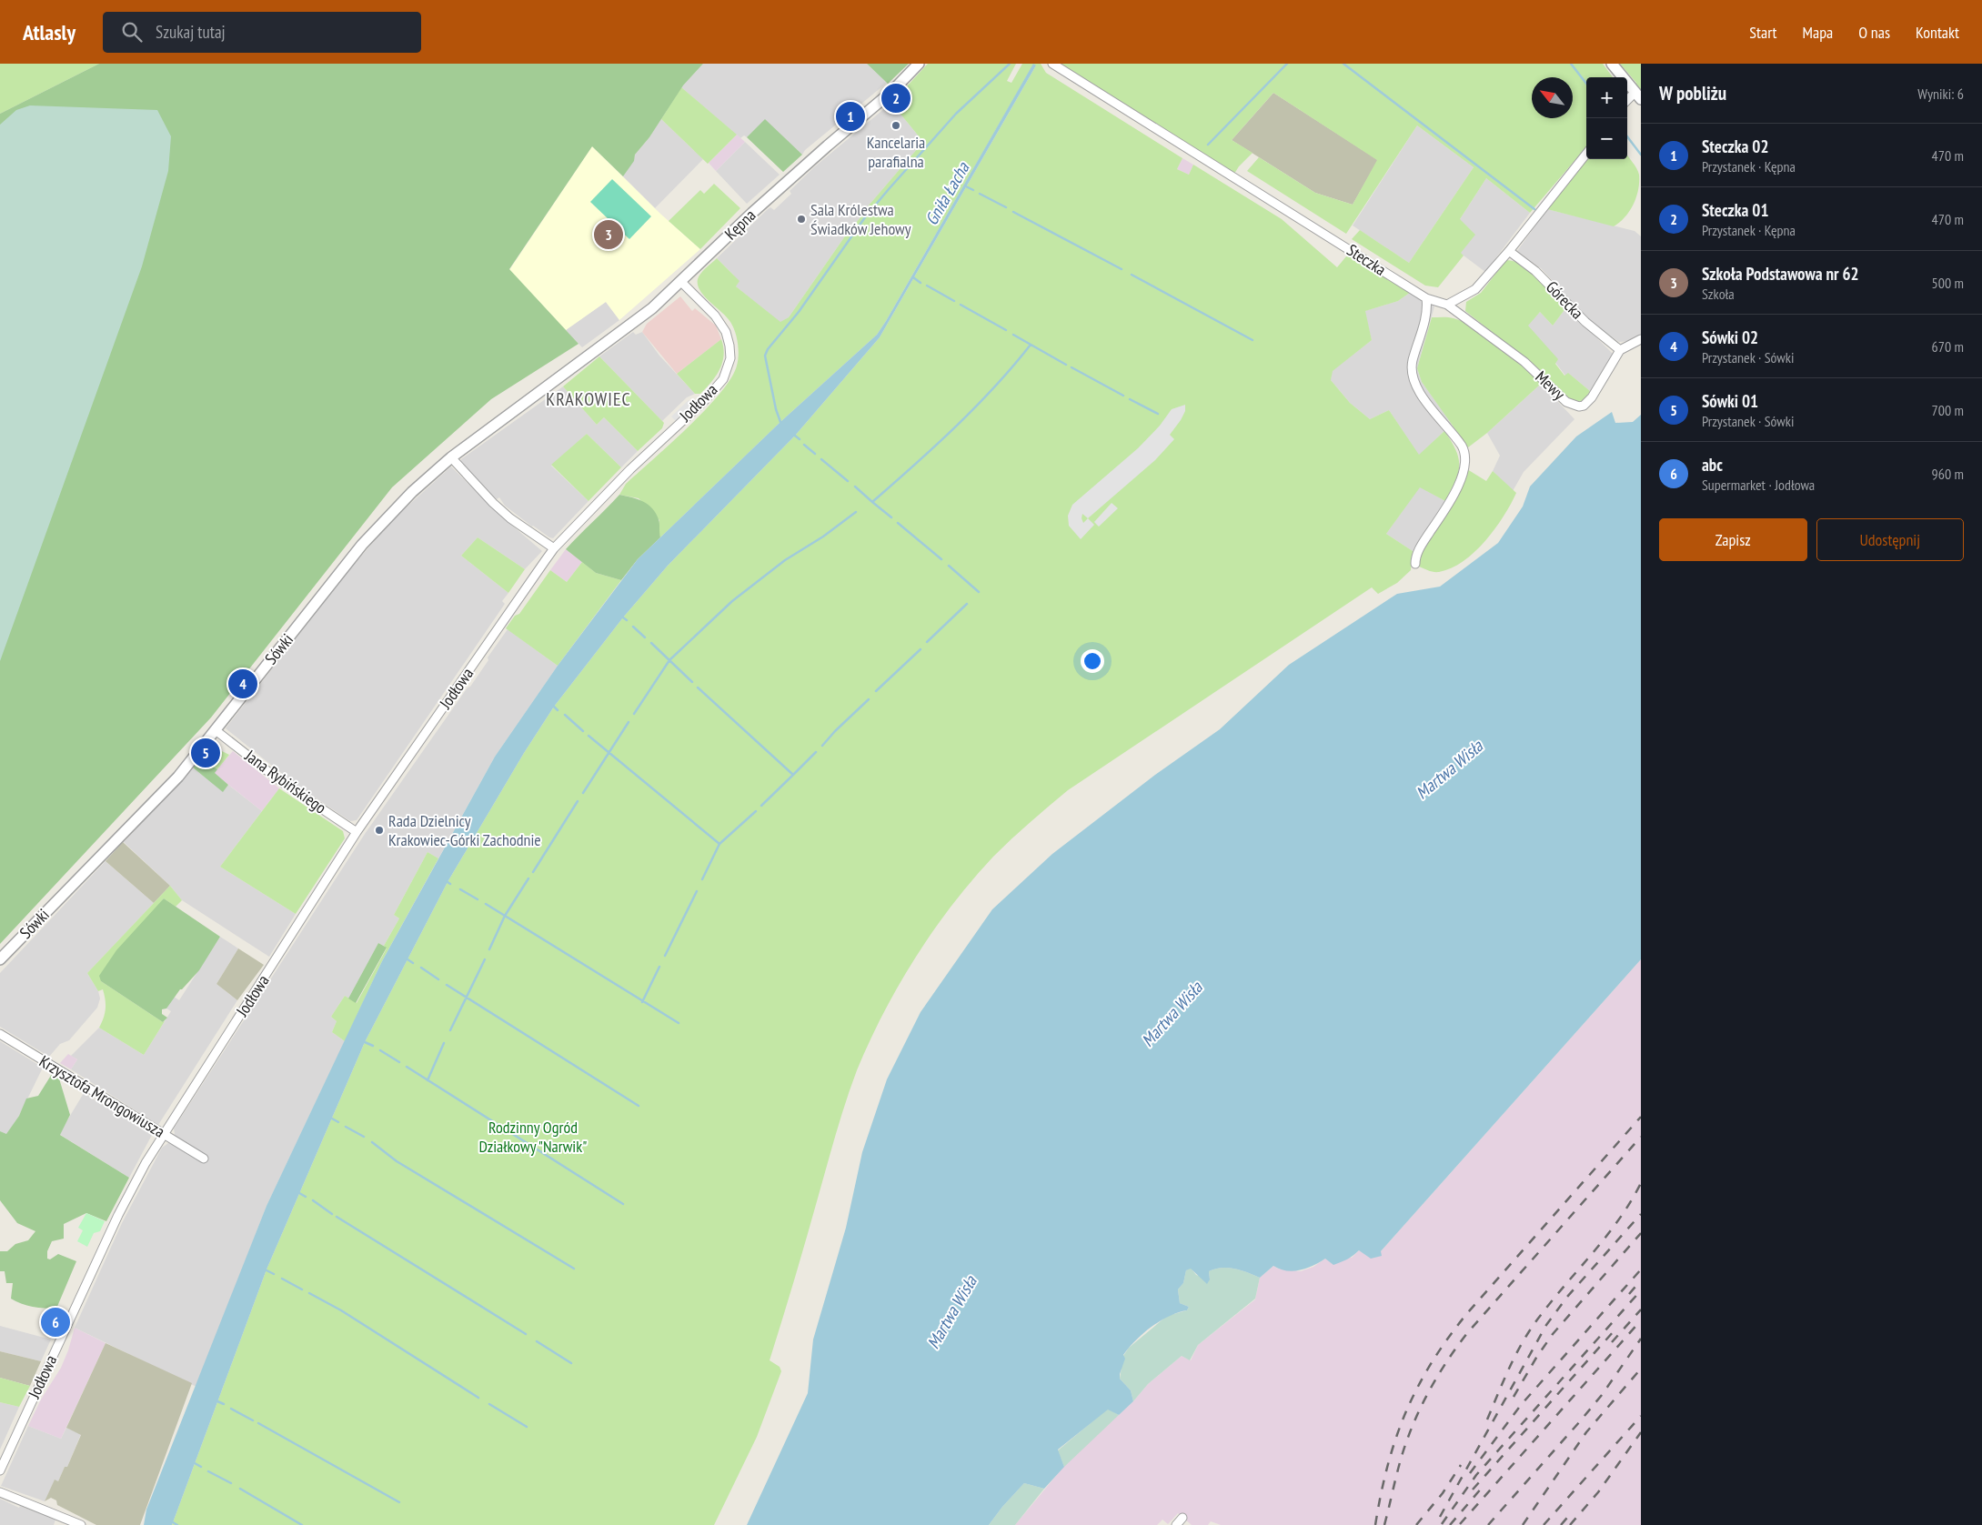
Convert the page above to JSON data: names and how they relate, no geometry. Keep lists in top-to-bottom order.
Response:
{
  "streets": {
    "street": [
      "Kępna",
      "Steczka",
      "Górecka",
      "Mewy",
      "Jodłowa",
      "Sówki",
      "Jana Rybińskiego",
      "Krzysztofa Mrongowiusza"
    ]
  },
  "crossings": [
    ["Kępna", "Jodłowa"],
    ["Kępna", "Sówki"],
    ["Górecka", "Mewy"],
    ["Jodłowa", "Jana Rybińskiego"],
    ["Jodłowa", "Krzysztofa Mrongowiusza"],
    ["Sówki", "Jana Rybińskiego"]
  ],
  "districts": ["KRAKOWIEC"],
  "water": ["Gniła Łacha", "Martwa Wisła"],
  "parks": ["Rodzinny Ogród Działkowy \"Narwik\""],
  "places": ["Kancelaria parafialna", "Sala Królestwa Świadków Jehowy", "Rada Dzielnicy Krakowiec-Górki Zachodnie"],
  "north": "top left",
  "page": {
    "header": "Atlasly",
    "search": "Szukaj tutaj",
    "nav": [
      "Start",
      "Mapa",
      "O nas",
      "Kontakt"
    ],
    "heading": ["W pobliżu", "Wyniki: 6"],
    "map_buttons": ["+", "−"],
    "pins": [
      "2",
      "1",
      "3",
      "4",
      "5",
      "6"
    ],
    "list": [
      {
        "mark": "1",
        "name": "Steczka 02",
        "note": "Przystanek · Kępna",
        "value": "470 m"
      },
      {
        "mark": "2",
        "name": "Steczka 01",
        "note": "Przystanek · Kępna",
        "value": "470 m"
      },
      {
        "mark": "3",
        "name": "Szkoła Podstawowa nr 62",
        "note": "Szkoła",
        "value": "500 m"
      },
      {
        "mark": "4",
        "name": "Sówki 02",
        "note": "Przystanek · Sówki",
        "value": "670 m"
      },
      {
        "mark": "5",
        "name": "Sówki 01",
        "note": "Przystanek · Sówki",
        "value": "700 m"
      },
      {
        "mark": "6",
        "name": "abc",
        "note": "Supermarket · Jodłowa",
        "value": "960 m"
      }
    ],
    "buttons": ["Zapisz", "Udostępnij"]
  }
}
